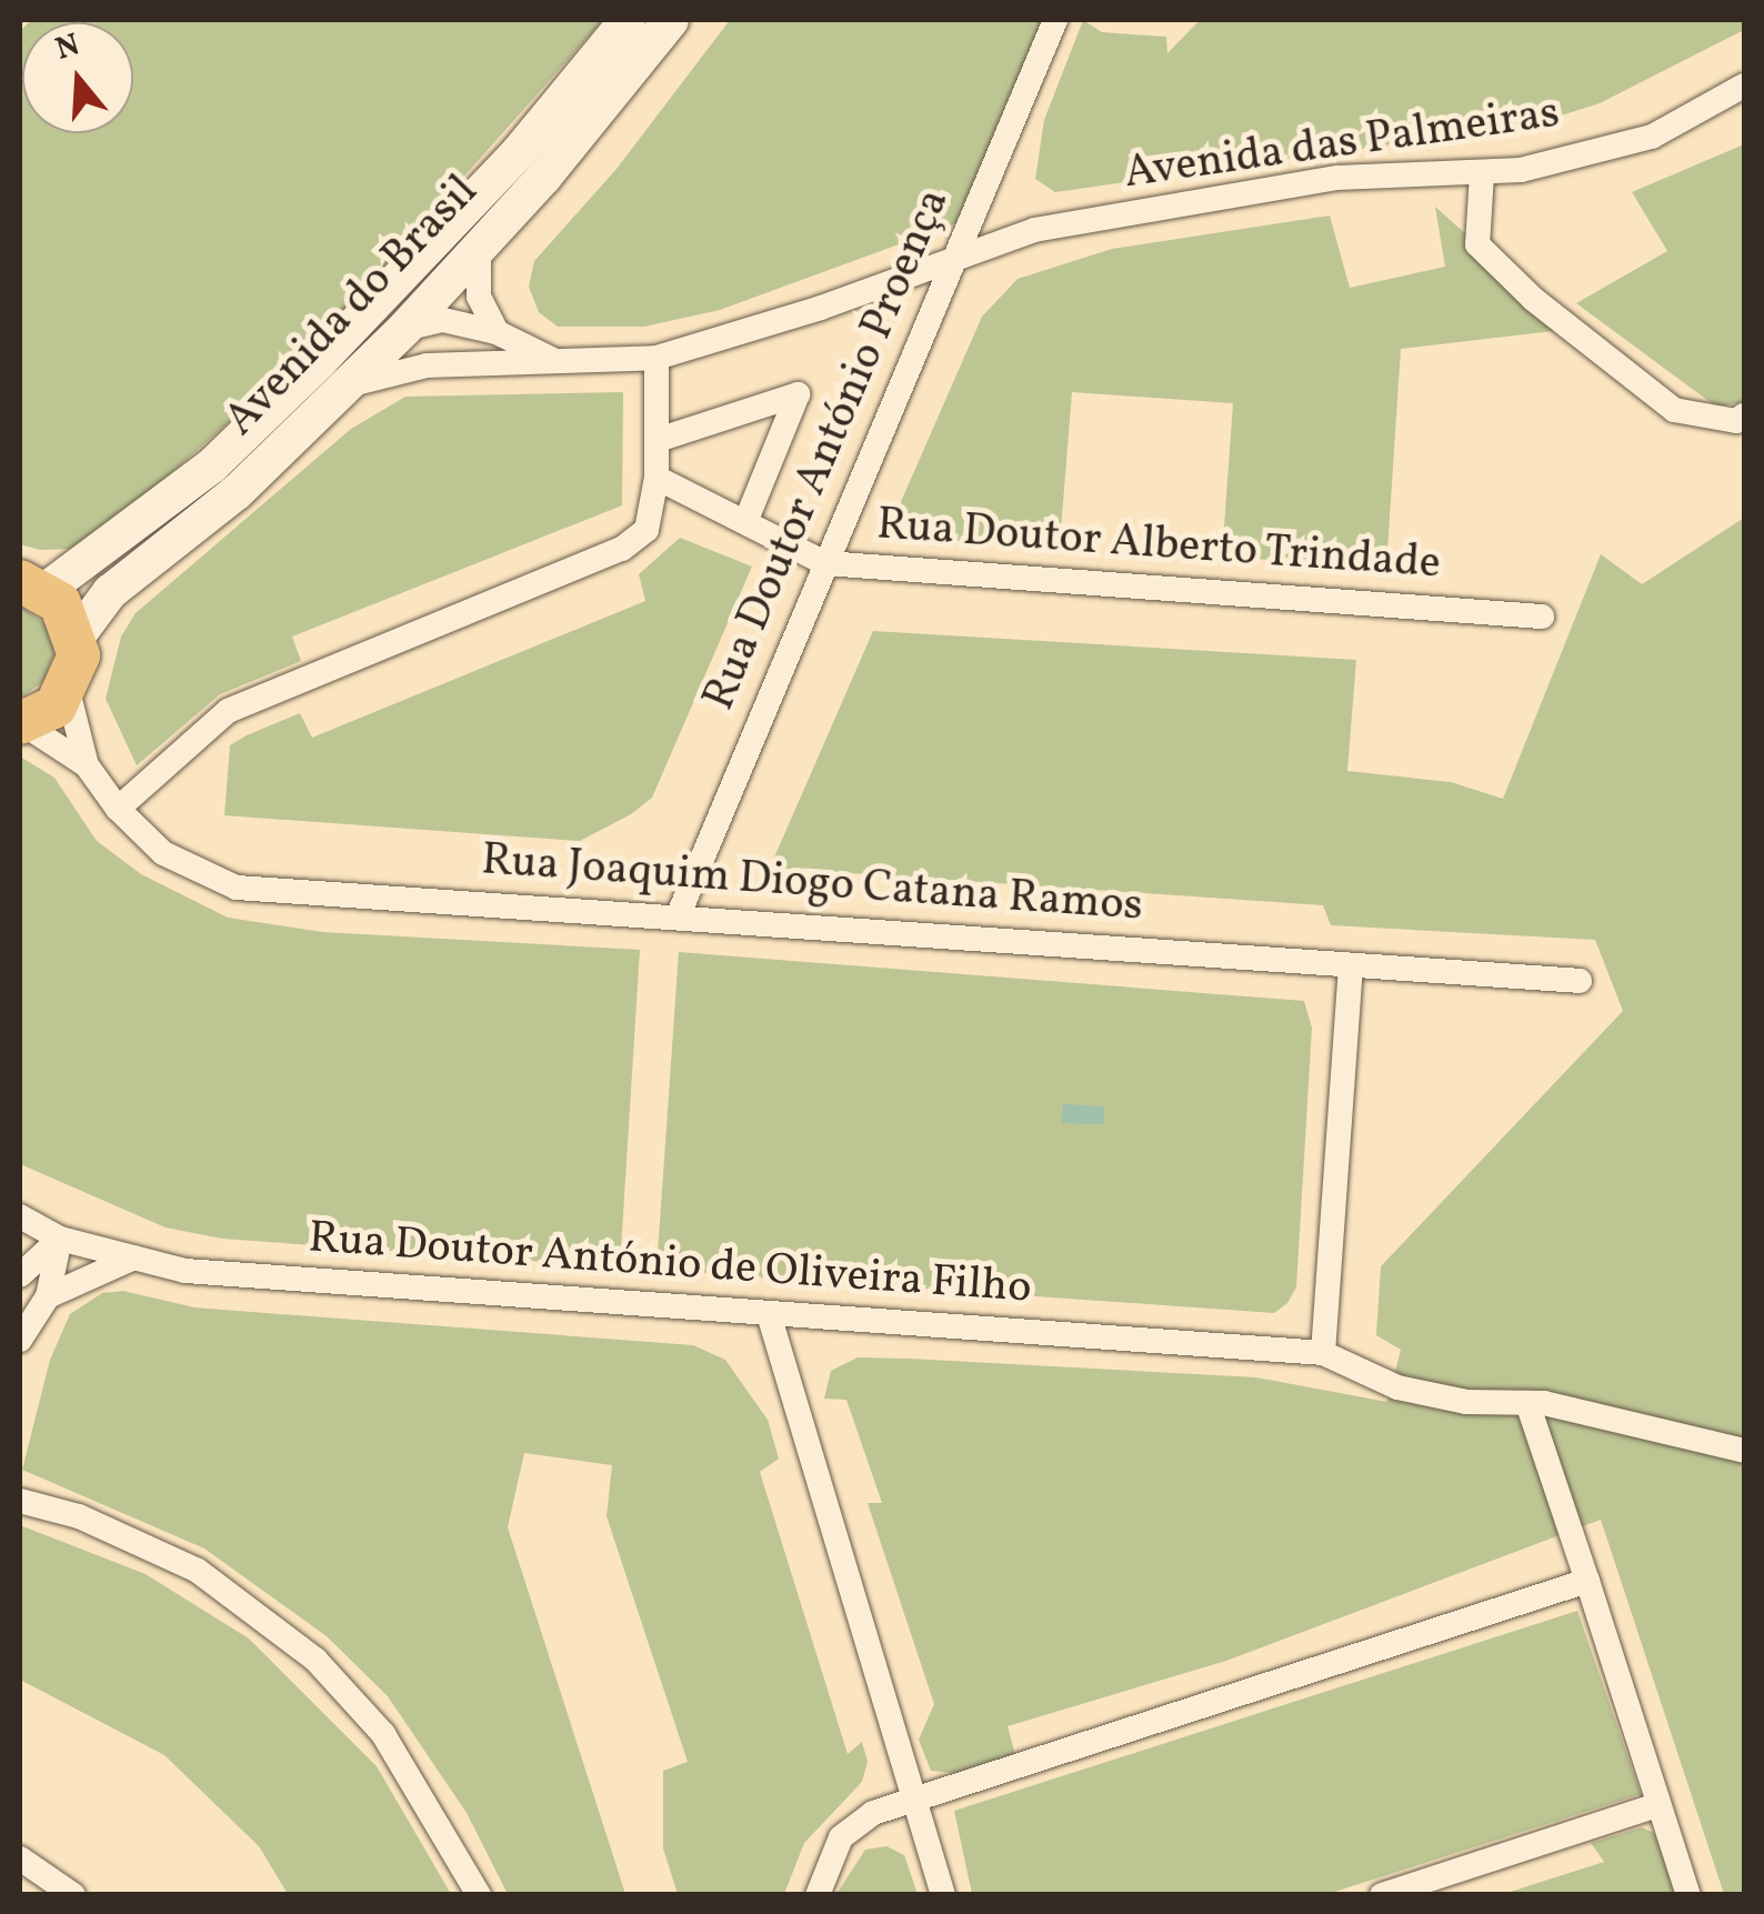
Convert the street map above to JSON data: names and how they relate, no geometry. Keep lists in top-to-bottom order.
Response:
{
  "streets": {
    "main road": ["Avenida do Brasil"],
    "street": [
      "Avenida das Palmeiras",
      "Rua Doutor António Proença",
      "Rua Doutor Alberto Trindade",
      "Rua Joaquim Diogo Catana Ramos",
      "Rua Doutor António de Oliveira Filho"
    ]
  },
  "crossings": [
    ["Avenida das Palmeiras", "Avenida do Brasil"],
    ["Avenida das Palmeiras", "Rua Doutor António Proença"],
    ["Rua Doutor António Proença", "Rua Doutor Alberto Trindade"],
    ["Rua Doutor António Proença", "Rua Joaquim Diogo Catana Ramos"]
  ],
  "north": "top"
}
